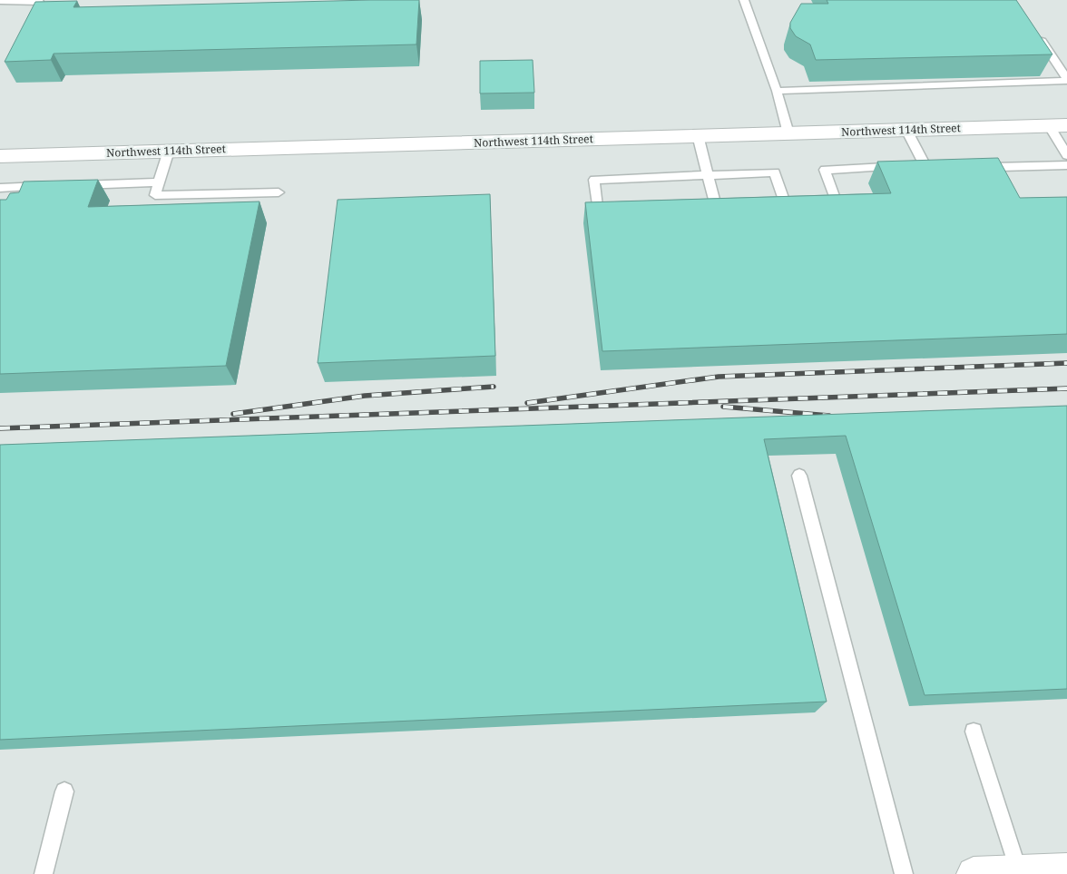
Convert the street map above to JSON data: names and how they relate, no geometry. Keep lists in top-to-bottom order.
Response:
{
  "streets": {
    "street": ["Northwest 114th Street"]
  }
}
